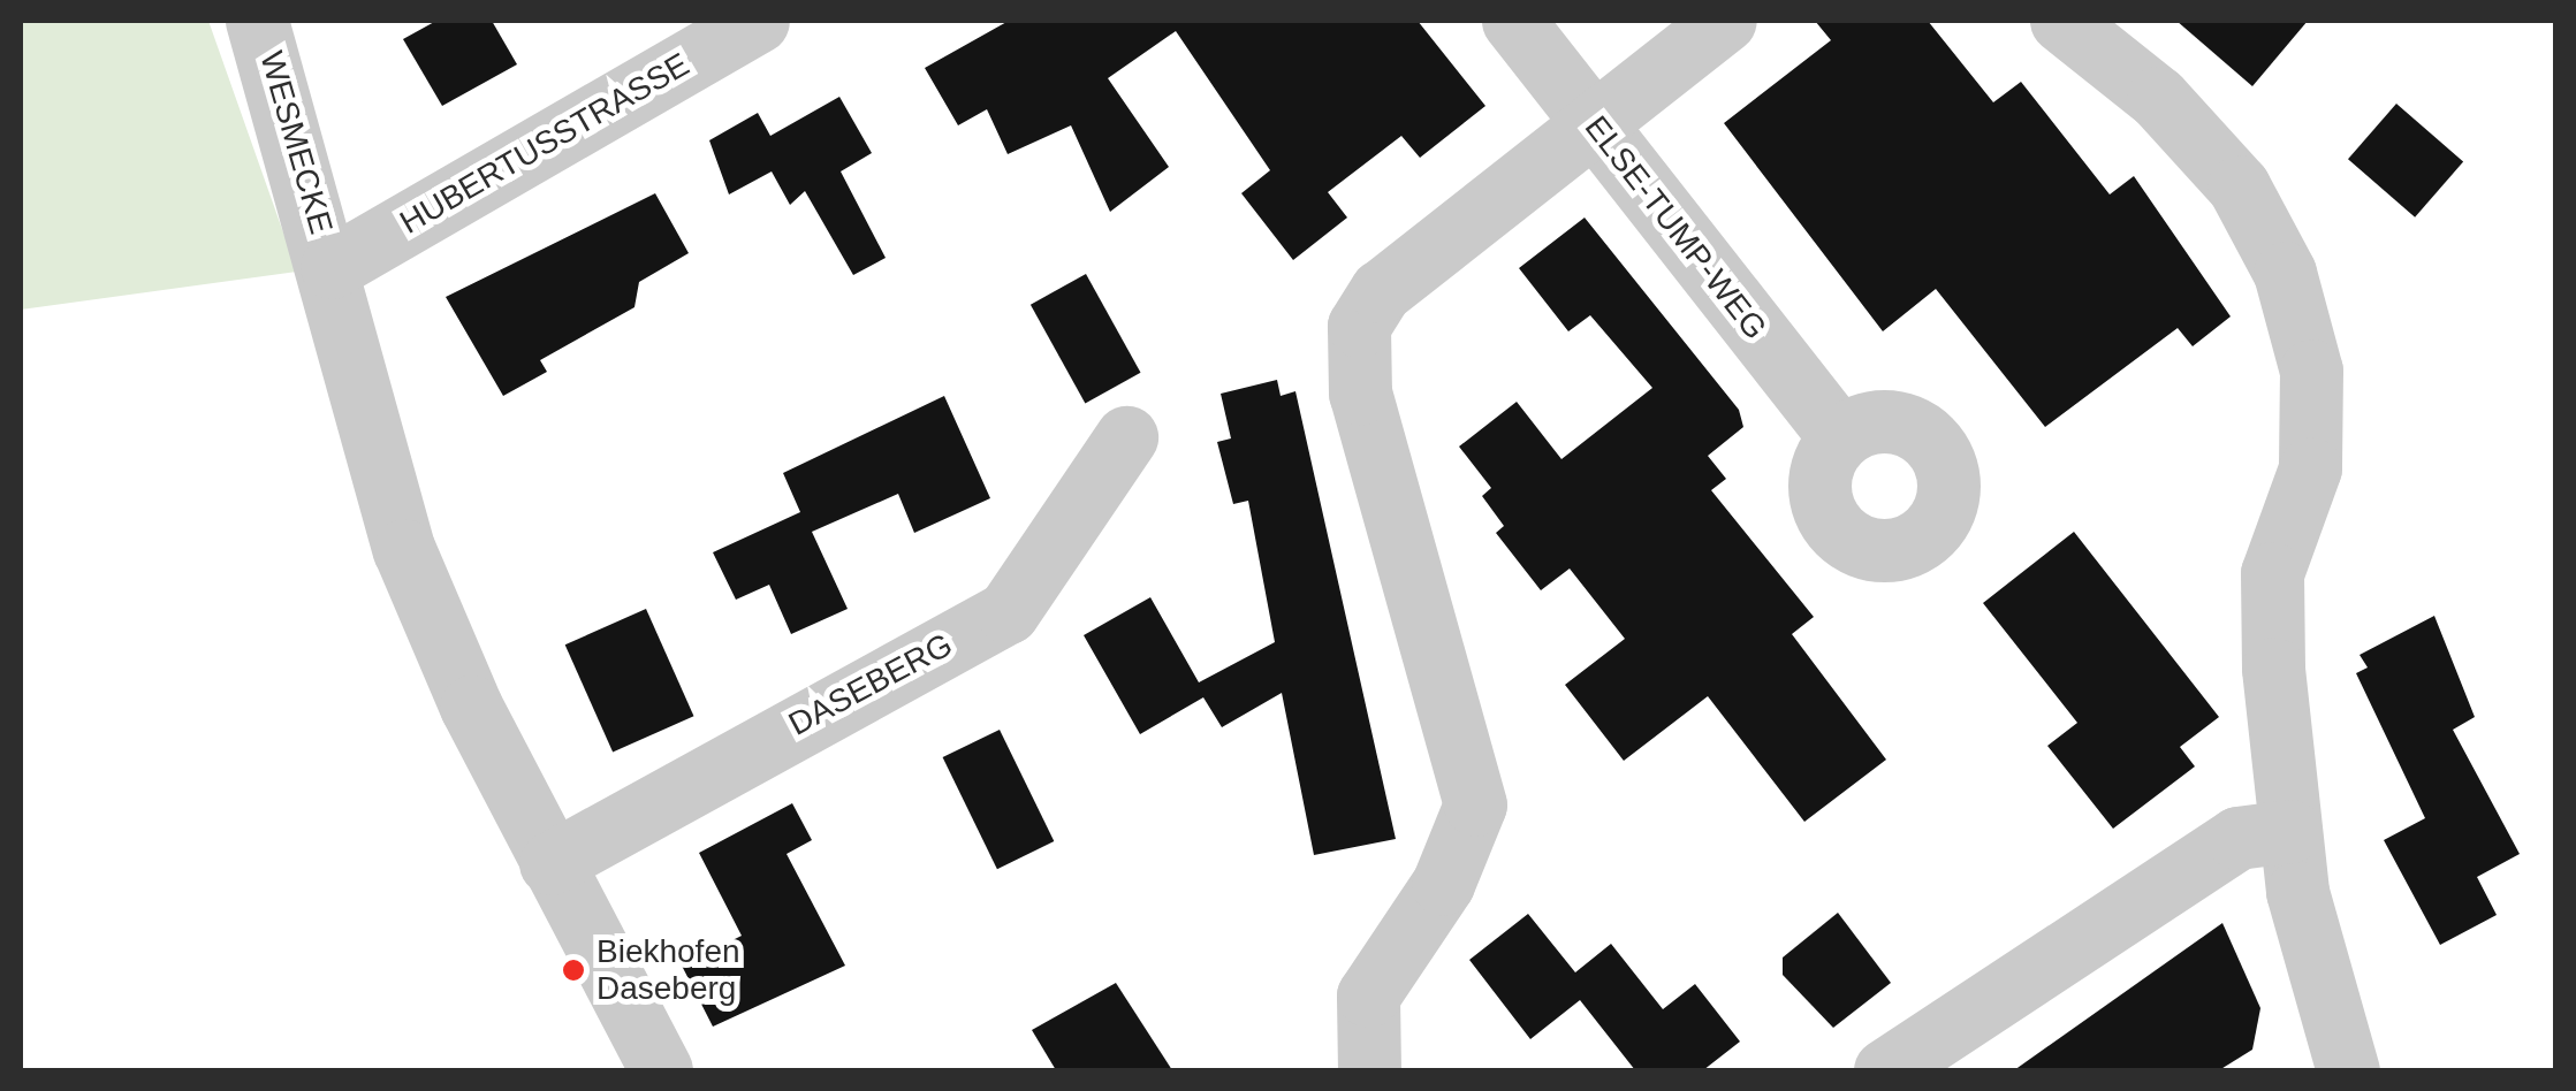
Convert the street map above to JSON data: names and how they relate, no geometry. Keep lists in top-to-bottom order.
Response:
{
  "streets": {
    "street": [
      "WESMECKE",
      "HUBERTUSSTRASSE",
      "ELSE-TUMP-WEG",
      "DASEBERG"
    ]
  },
  "crossings": [
    ["WESMECKE", "HUBERTUSSTRASSE"]
  ],
  "places": ["Biekhofen Daseberg"]
}
